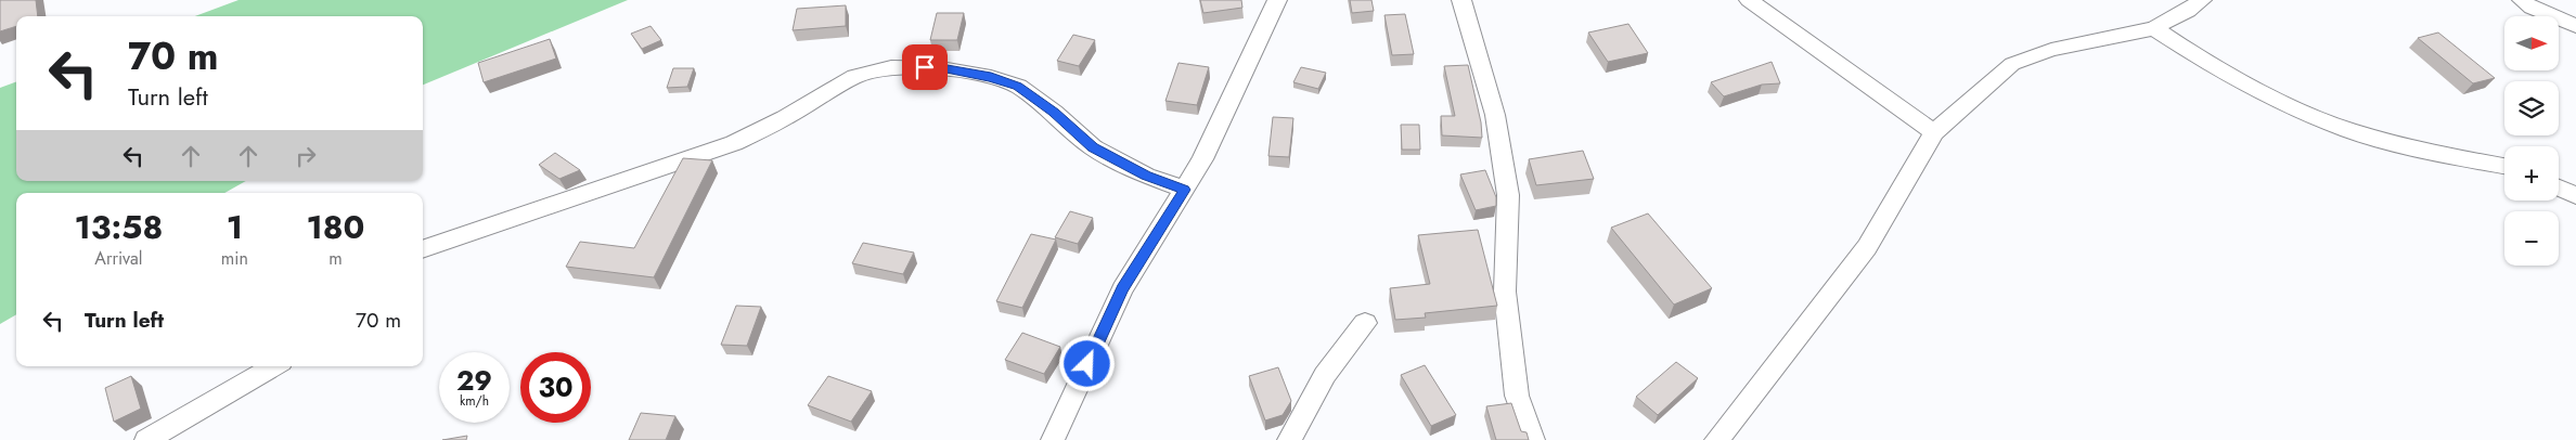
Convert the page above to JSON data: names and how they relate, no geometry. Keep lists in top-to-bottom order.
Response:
{
  "north": "right",
  "page": {
    "map_buttons": ["+", "−"],
    "turn": ["70 m", "Turn left"],
    "eta": [
      "13:58",
      "Arrival",
      "1",
      "min",
      "180",
      "m"
    ],
    "list": [
      {
        "name": "Turn left",
        "value": "70 m"
      }
    ],
    "speed": "29 km/h",
    "limit": "30"
  }
}
